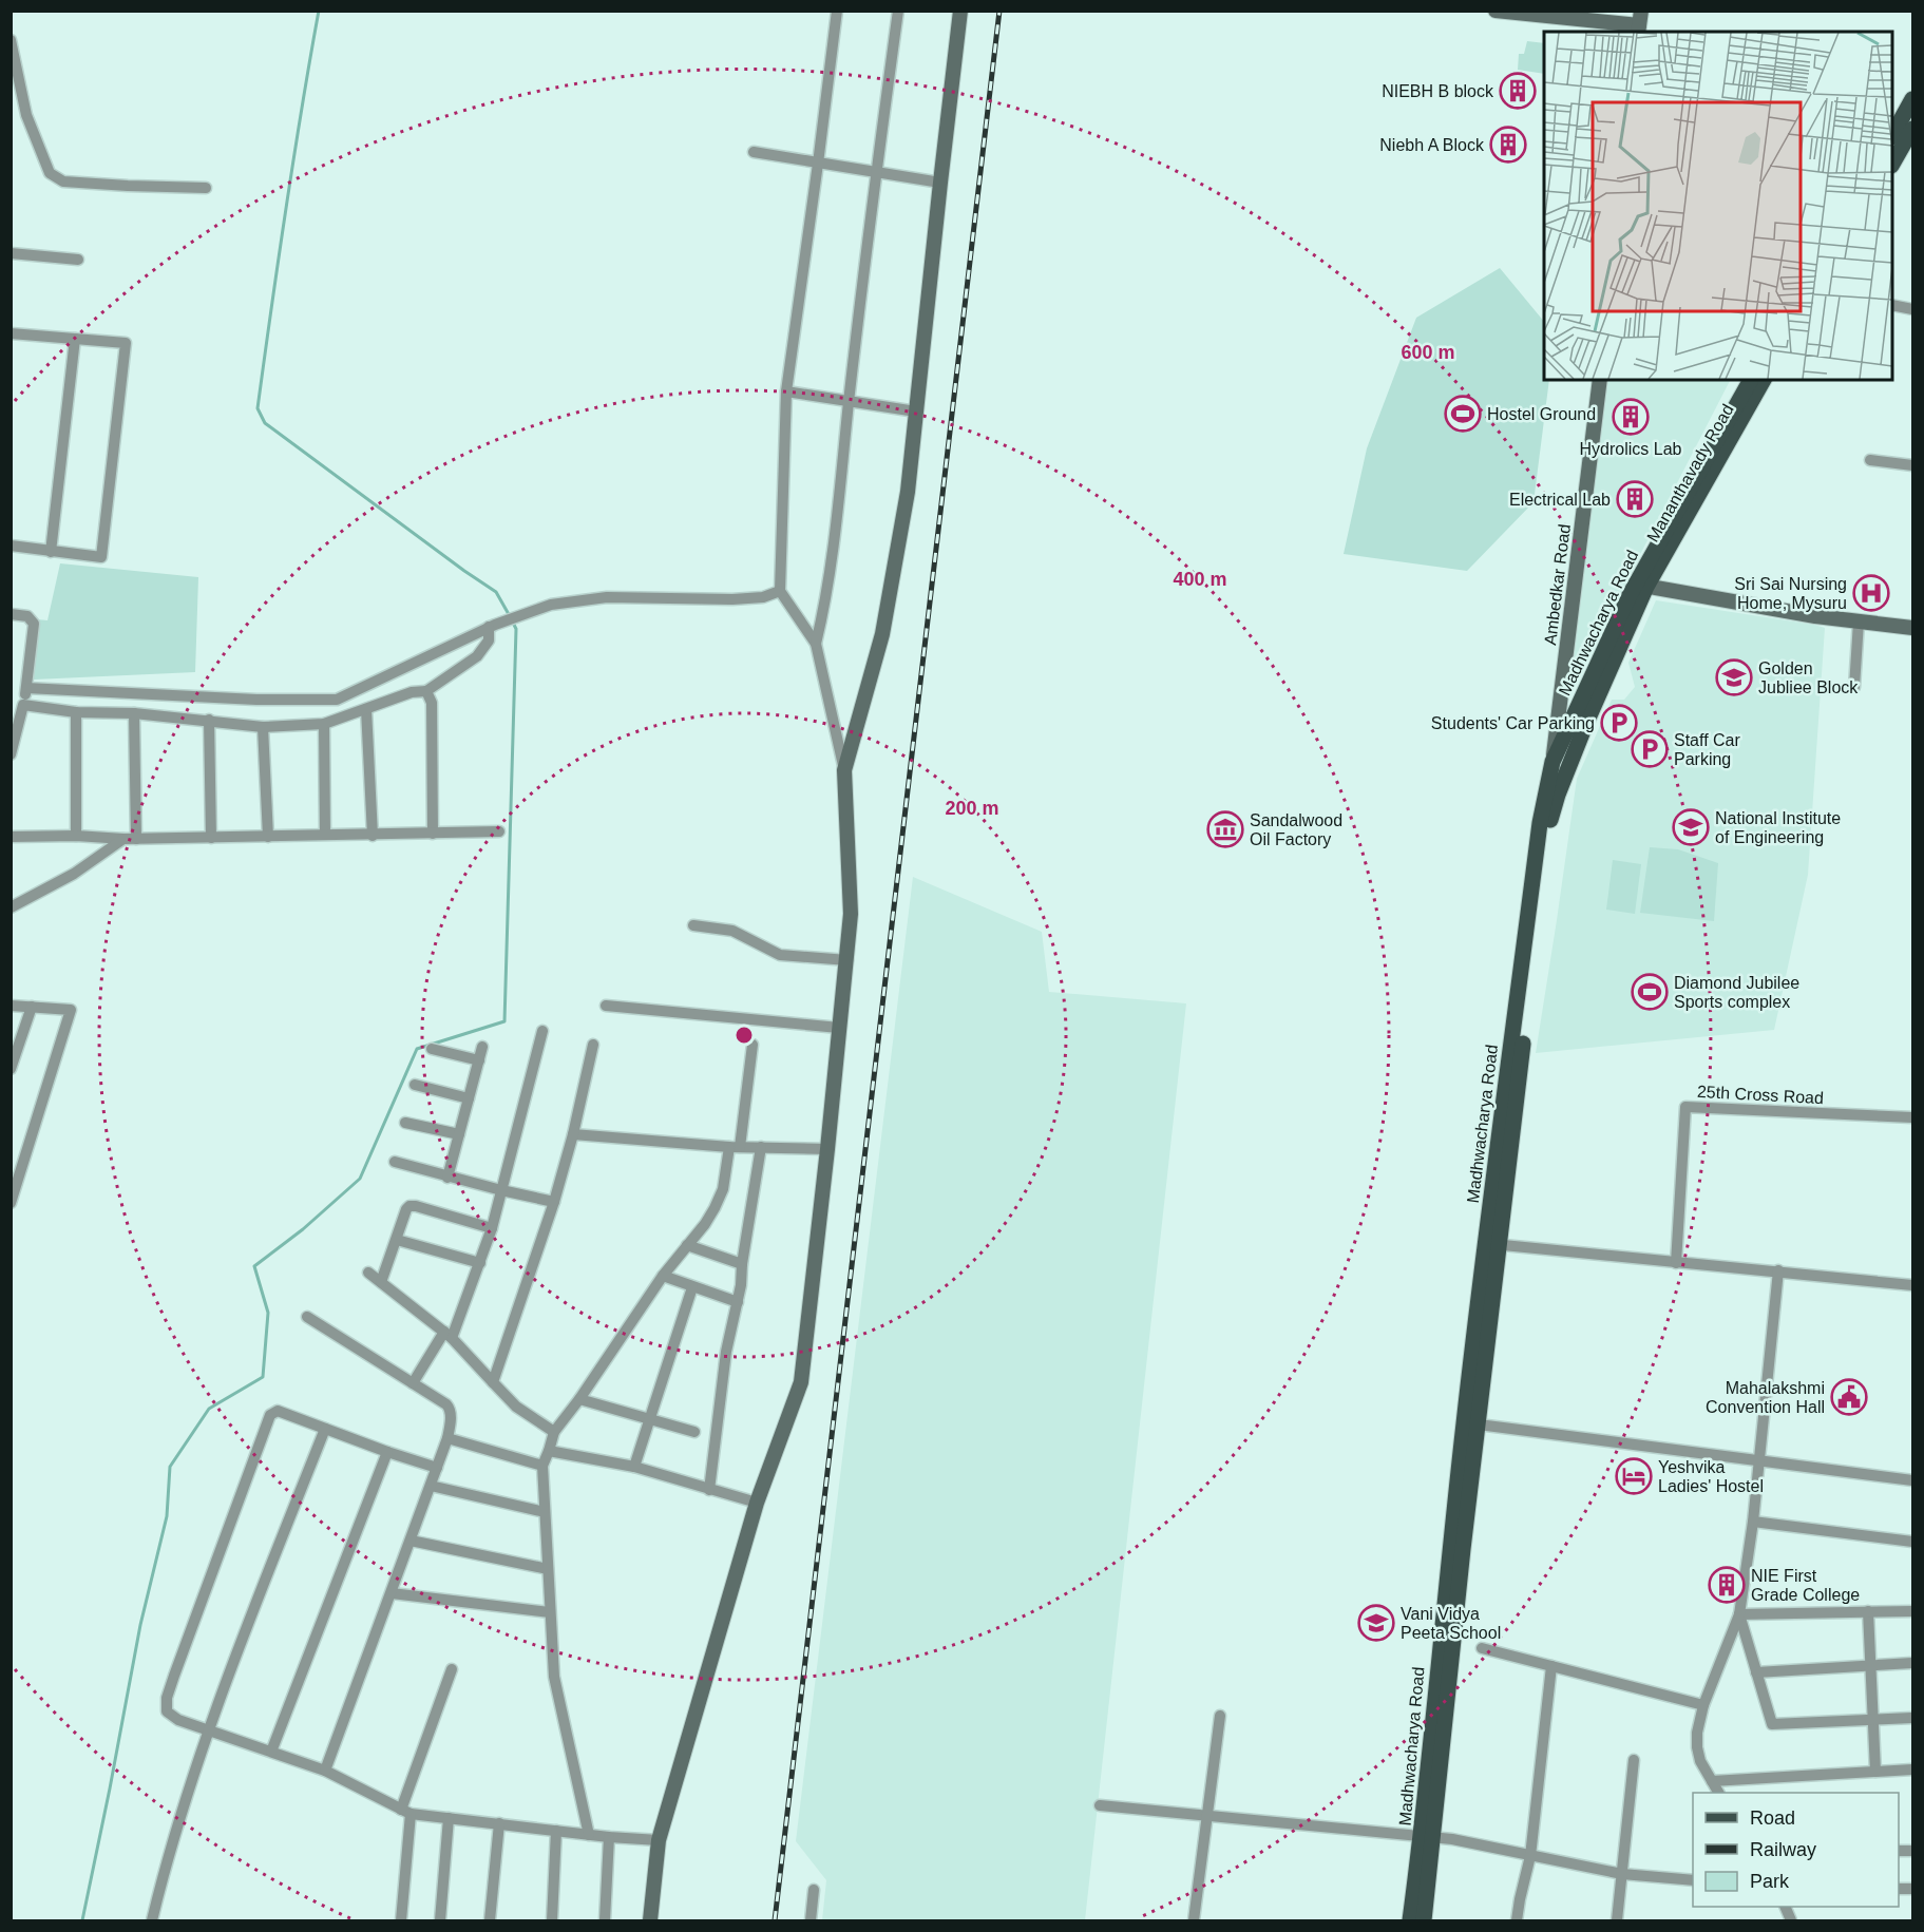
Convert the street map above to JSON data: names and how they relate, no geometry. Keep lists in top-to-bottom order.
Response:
{
  "streets": {
    "main road": ["Mananthavady Road", "Madhwacharya Road"],
    "street": ["Ambedkar Road", "25th Cross Road"]
  },
  "crossings": [
    ["Mananthavady Road", "Ambedkar Road"],
    ["Mananthavady Road", "Madhwacharya Road"],
    ["Ambedkar Road", "Madhwacharya Road"]
  ],
  "places": {
    "building": [
      "NIEBH B block",
      "Niebh A Block",
      "Hydrolics Lab",
      "Electrical Lab",
      "NIE First Grade College"
    ],
    "sports": ["Hostel Ground", "Diamond Jubilee Sports complex"],
    "hospital": ["Sri Sai Nursing Home, Mysuru"],
    "school or university": ["Golden Jubliee Block", "National Institute of Engineering", "Vani Vidya Peeta School"],
    "parking": ["Students' Car Parking", "Staff Car Parking"],
    "museum": ["Sandalwood Oil Factory"],
    "public building": ["Mahalakshmi Convention Hall"],
    "hotel": ["Yeshvika Ladies' Hostel"]
  },
  "legend": ["Road", "Railway", "Park"],
  "rings": ["600 m", "400 m", "200 m"]
}
